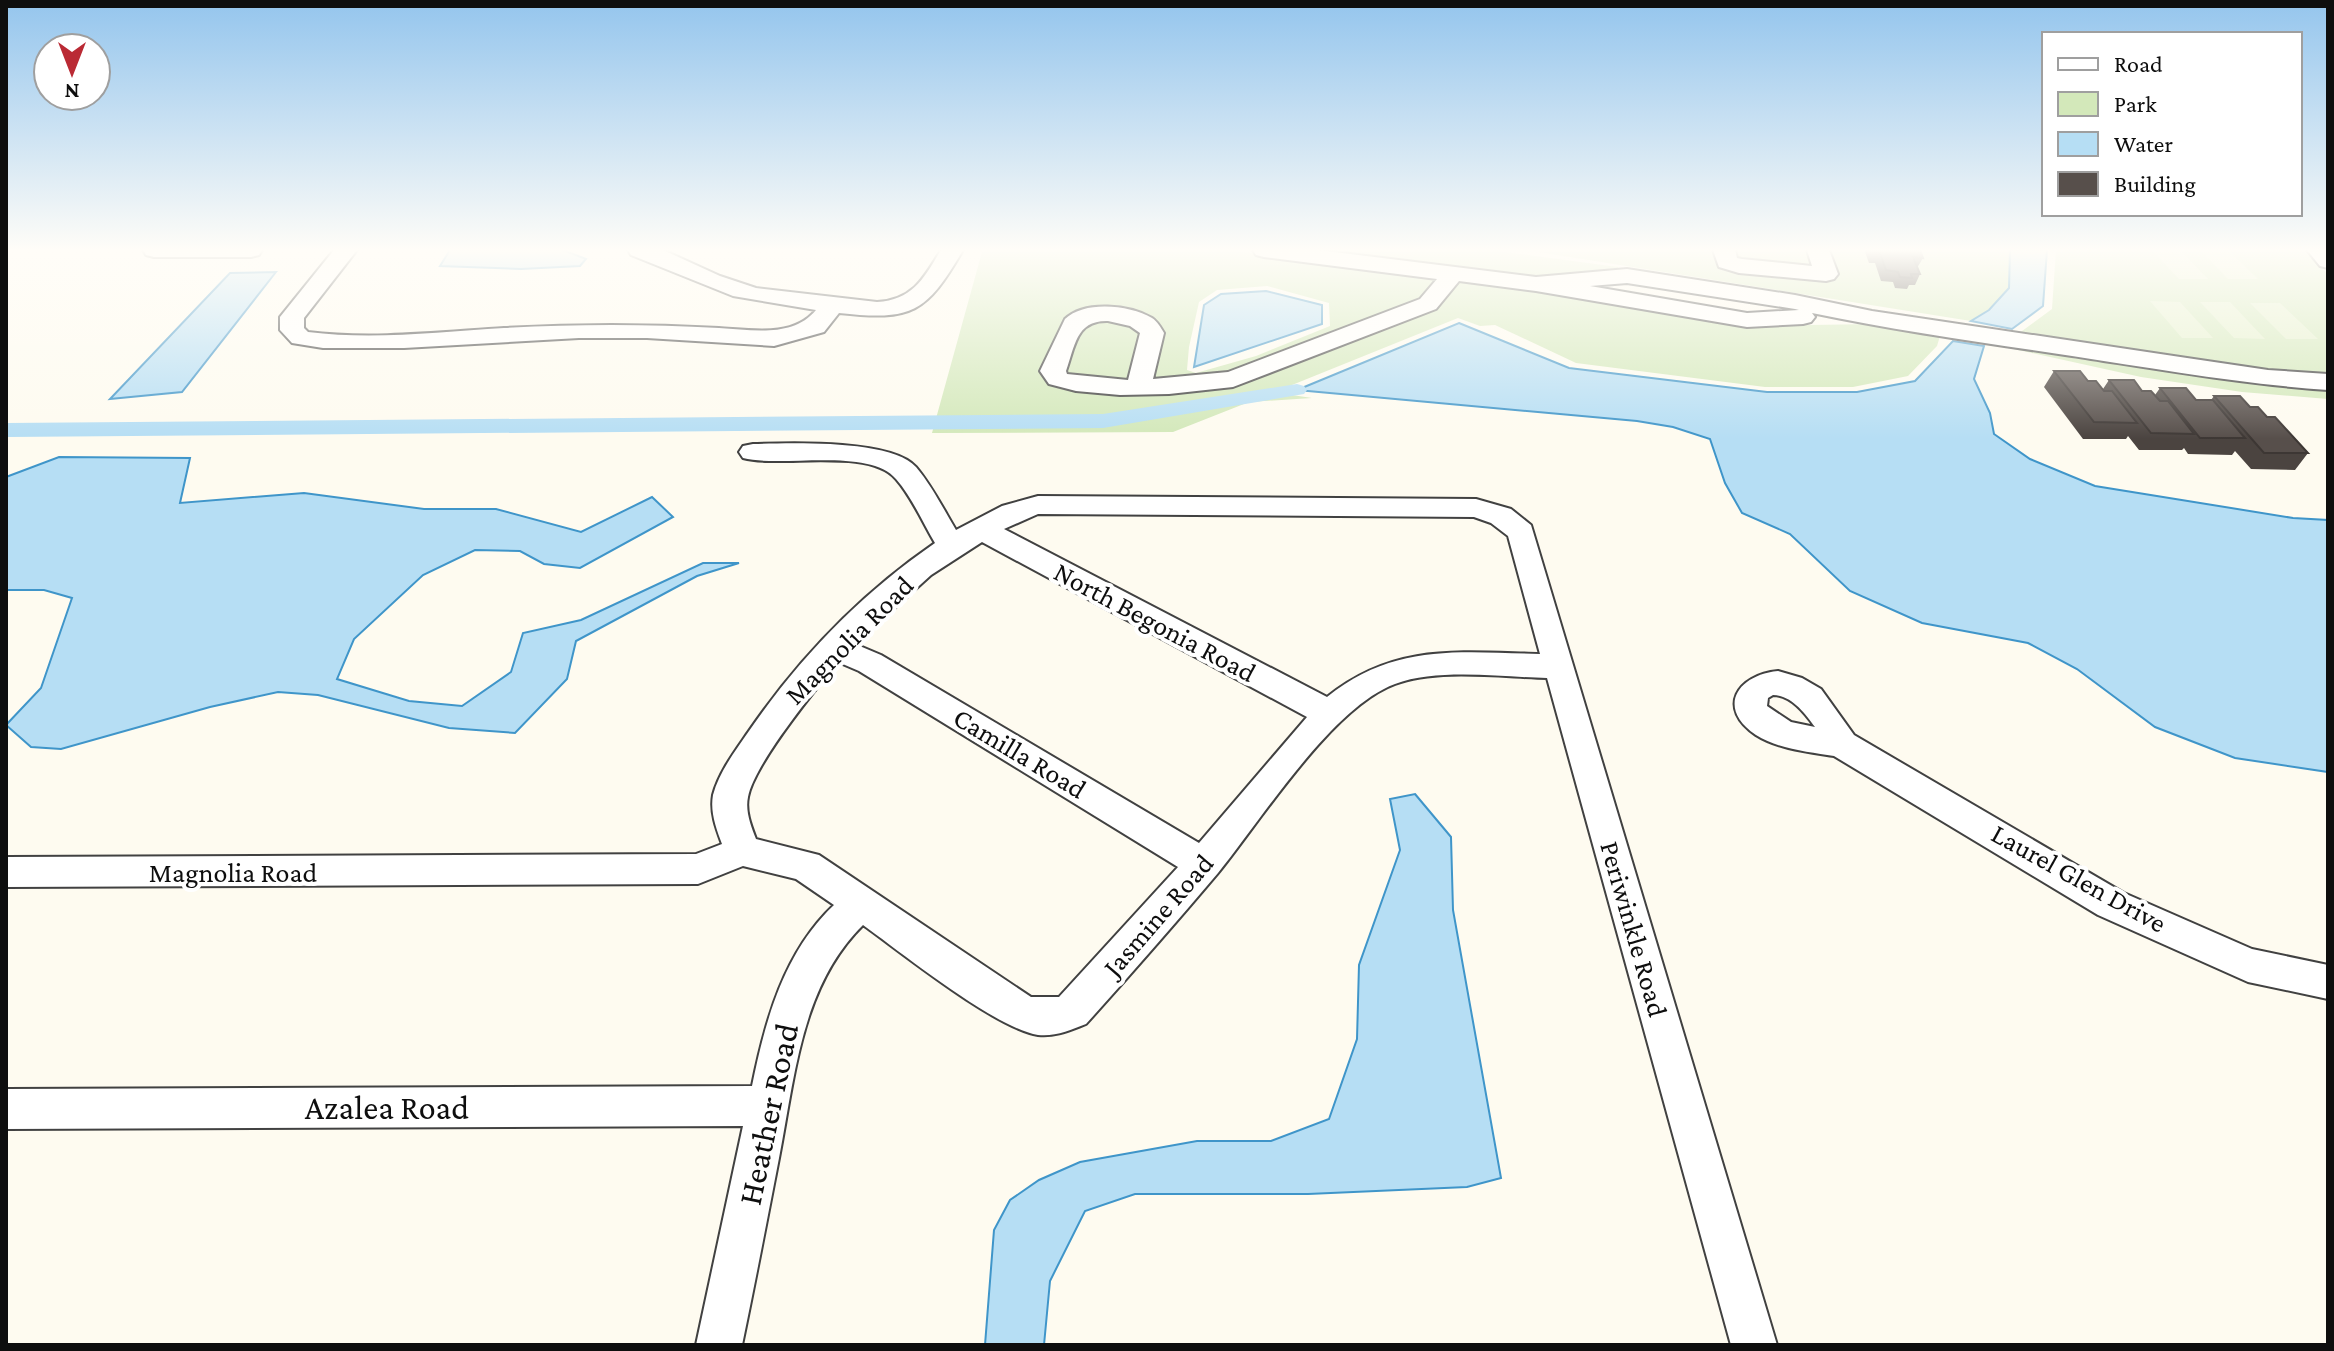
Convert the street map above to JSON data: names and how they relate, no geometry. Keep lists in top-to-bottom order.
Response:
{
  "streets": {
    "street": [
      "North Begonia Road",
      "Magnolia Road",
      "Camilla Road",
      "Laurel Glen Drive",
      "Jasmine Road",
      "Periwinkle Road",
      "Azalea Road",
      "Heather Road"
    ]
  },
  "crossings": [
    ["North Begonia Road", "Magnolia Road"],
    ["North Begonia Road", "Jasmine Road"],
    ["Magnolia Road", "Camilla Road"],
    ["Magnolia Road", "Jasmine Road"],
    ["Magnolia Road", "Periwinkle Road"],
    ["Camilla Road", "Jasmine Road"],
    ["Jasmine Road", "Periwinkle Road"],
    ["Jasmine Road", "Heather Road"],
    ["Azalea Road", "Heather Road"]
  ],
  "legend": [
    "Road",
    "Park",
    "Water",
    "Building"
  ],
  "north": "bottom"
}
